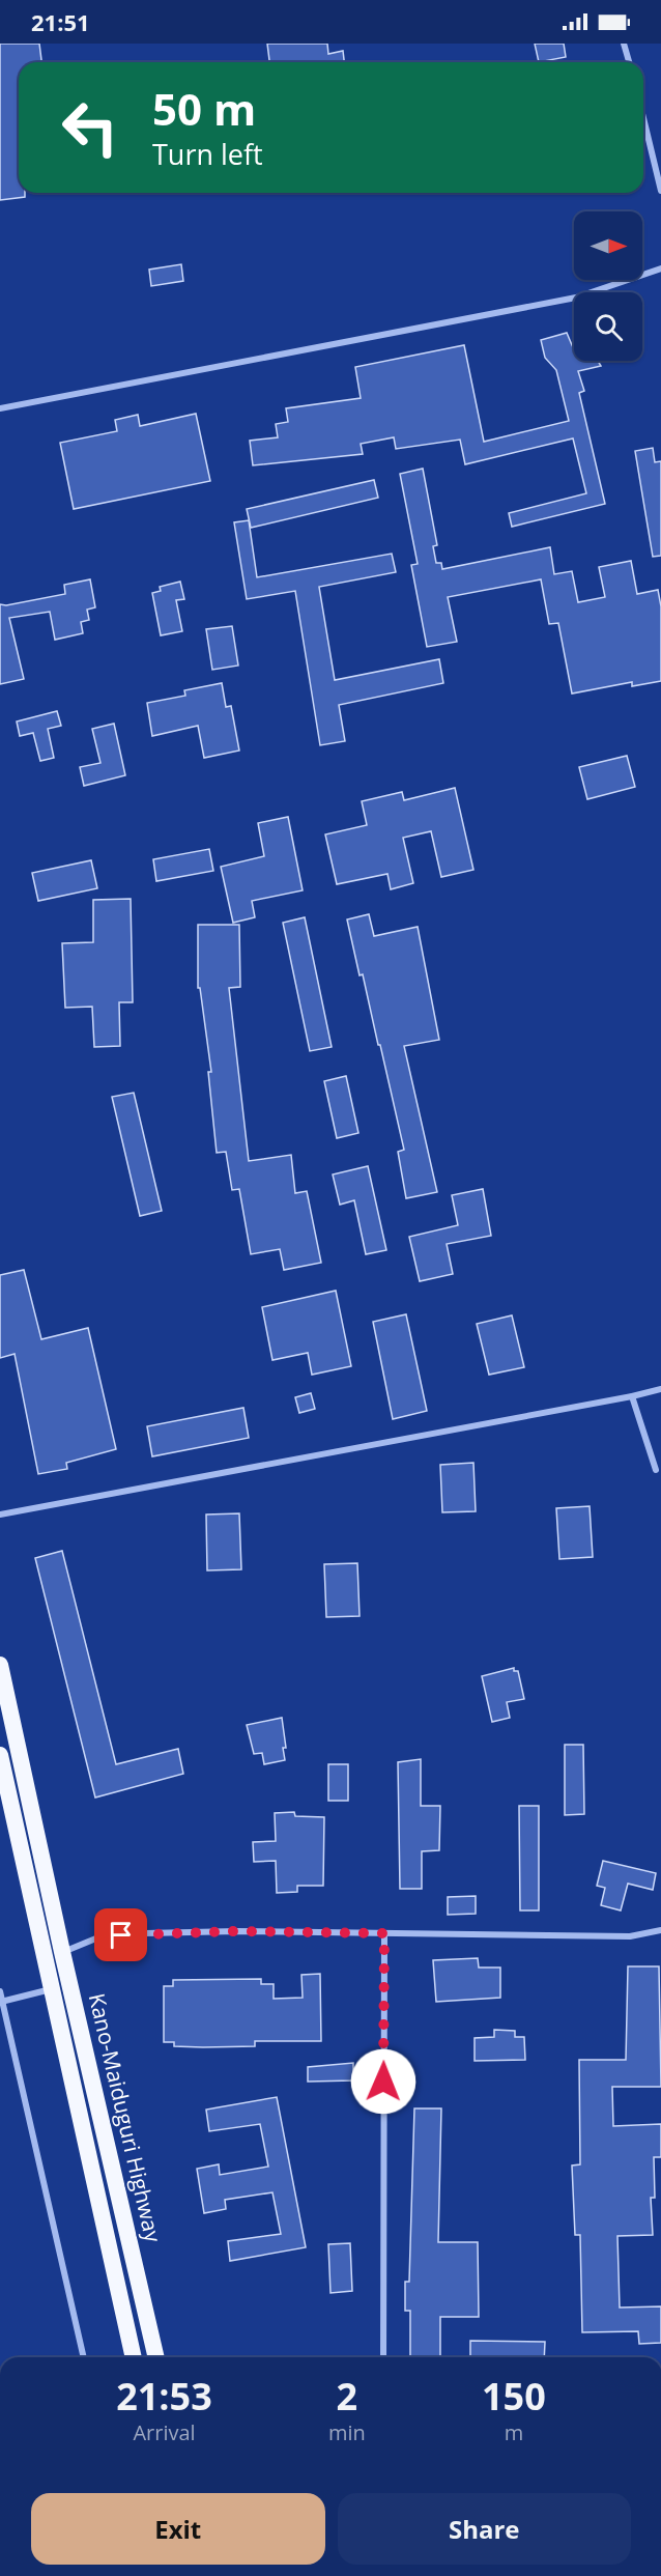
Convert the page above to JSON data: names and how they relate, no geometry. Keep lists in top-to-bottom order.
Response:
{
  "streets": {
    "highway": ["Kano-Maiduguri Highway"]
  },
  "north": "right",
  "page": {
    "status": "21:51",
    "turn": ["50 m", "Turn left"],
    "eta": [
      "21:53",
      "Arrival",
      "2",
      "min",
      "150",
      "m"
    ],
    "buttons": ["Exit", "Share"]
  }
}
